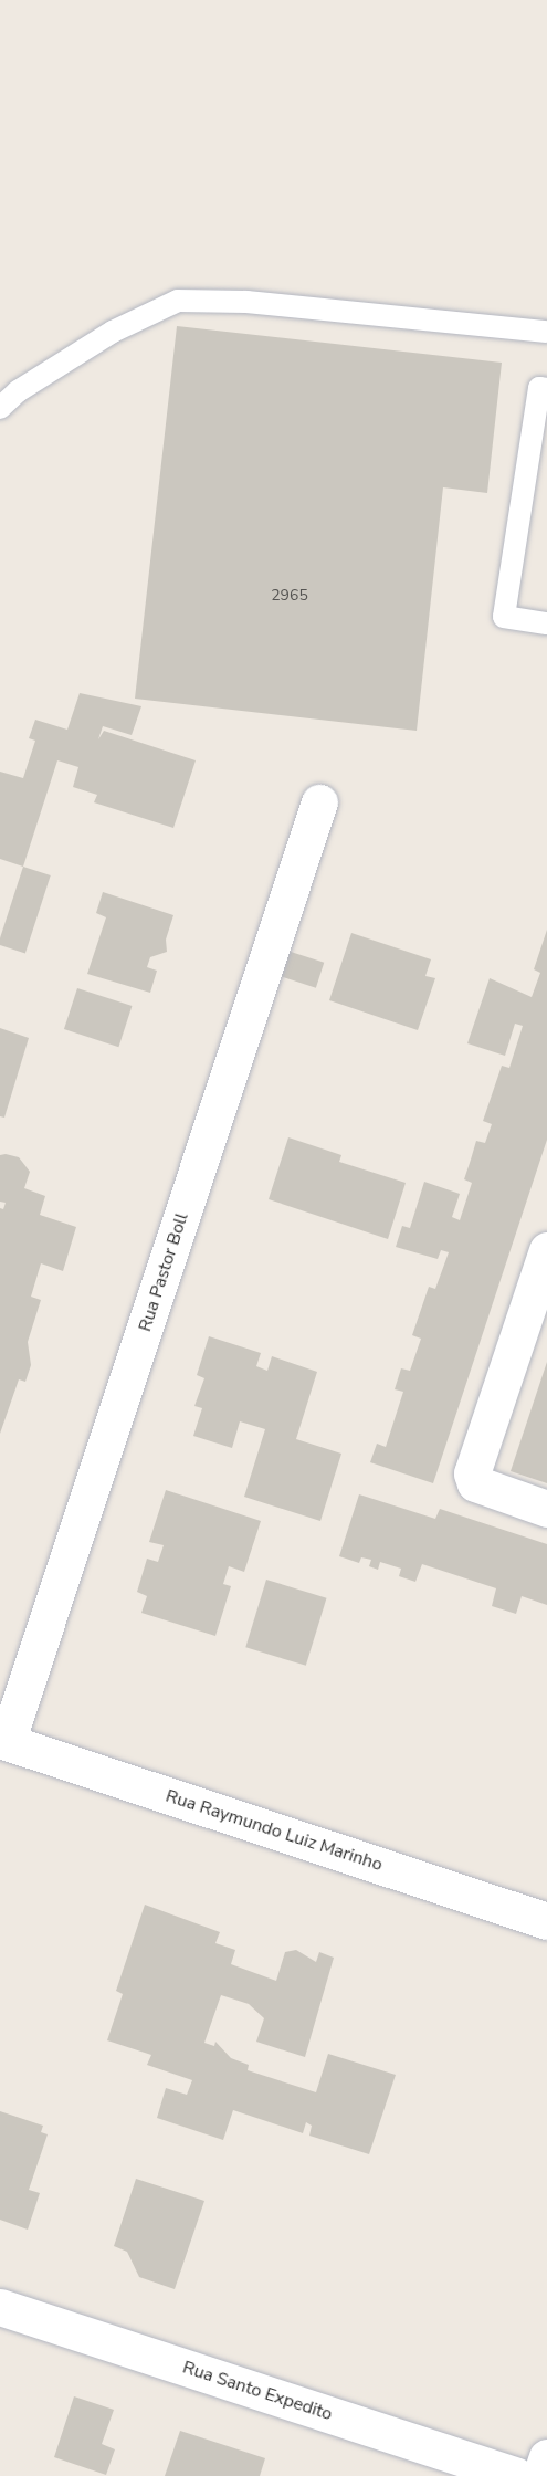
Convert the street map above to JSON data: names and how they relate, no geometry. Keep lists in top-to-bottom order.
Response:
{
  "streets": {
    "street": ["Rua Pastor Boll", "Rua Raymundo Luiz Marinho", "Rua Santo Expedito"]
  },
  "crossings": [
    ["Rua Pastor Boll", "Rua Raymundo Luiz Marinho"]
  ],
  "house_numbers": ["2965"]
}
